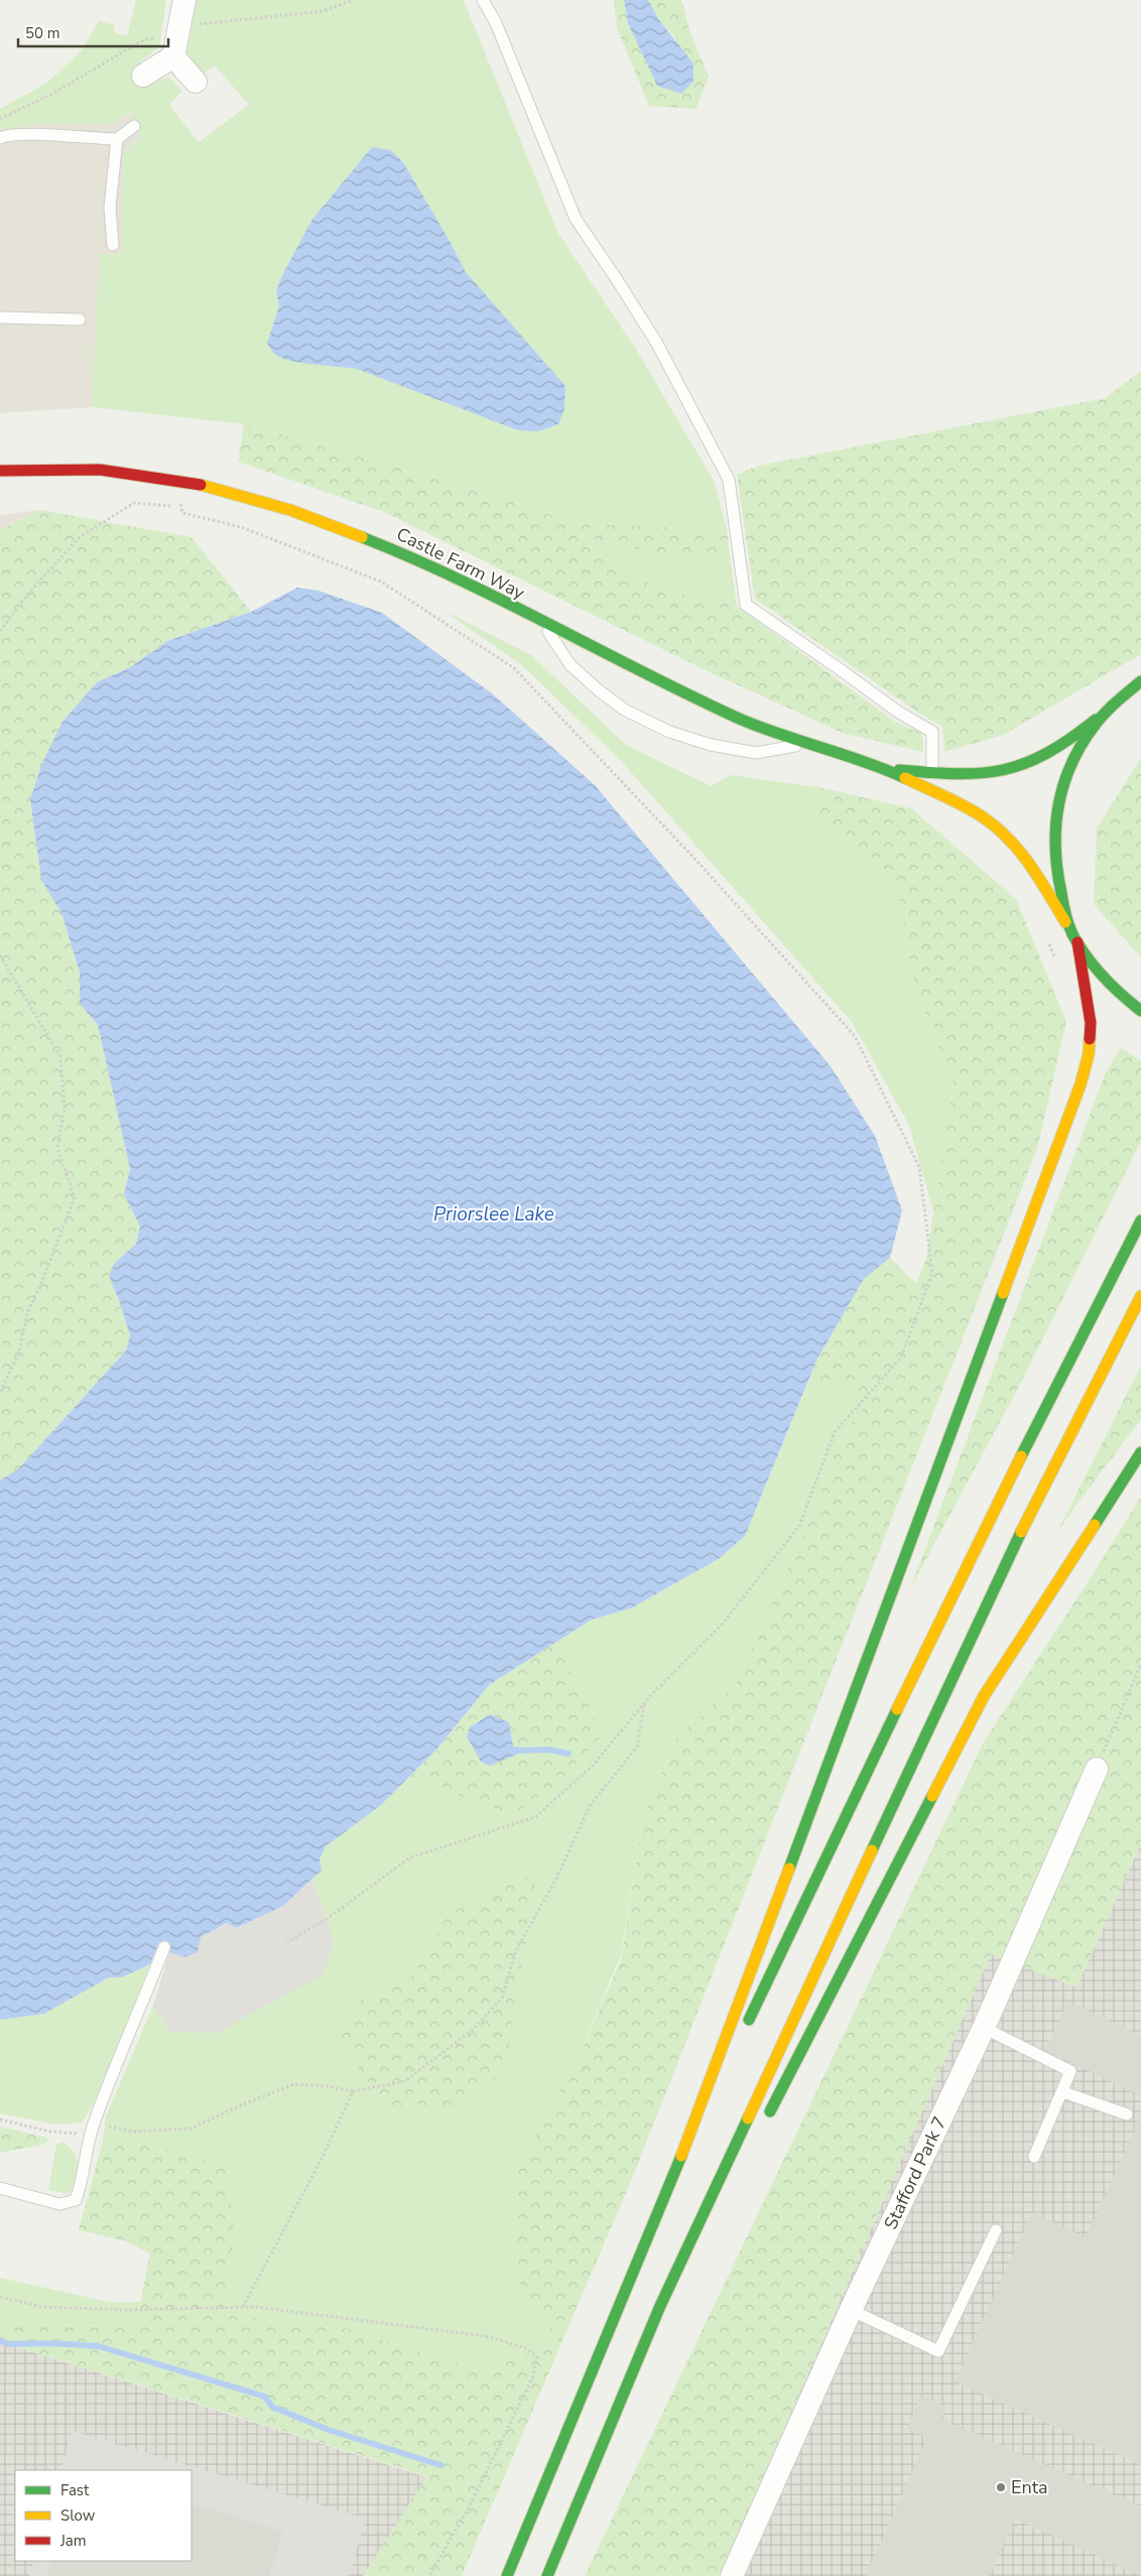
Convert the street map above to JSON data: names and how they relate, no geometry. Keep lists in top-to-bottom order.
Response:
{
  "streets": {
    "main road": ["Castle Farm Way"],
    "street": ["Stafford Park 7"]
  },
  "water": ["Priorslee Lake"],
  "places": ["Enta"],
  "legend": ["Fast", "Slow", "Jam"],
  "scale_bar": "50 m"
}
